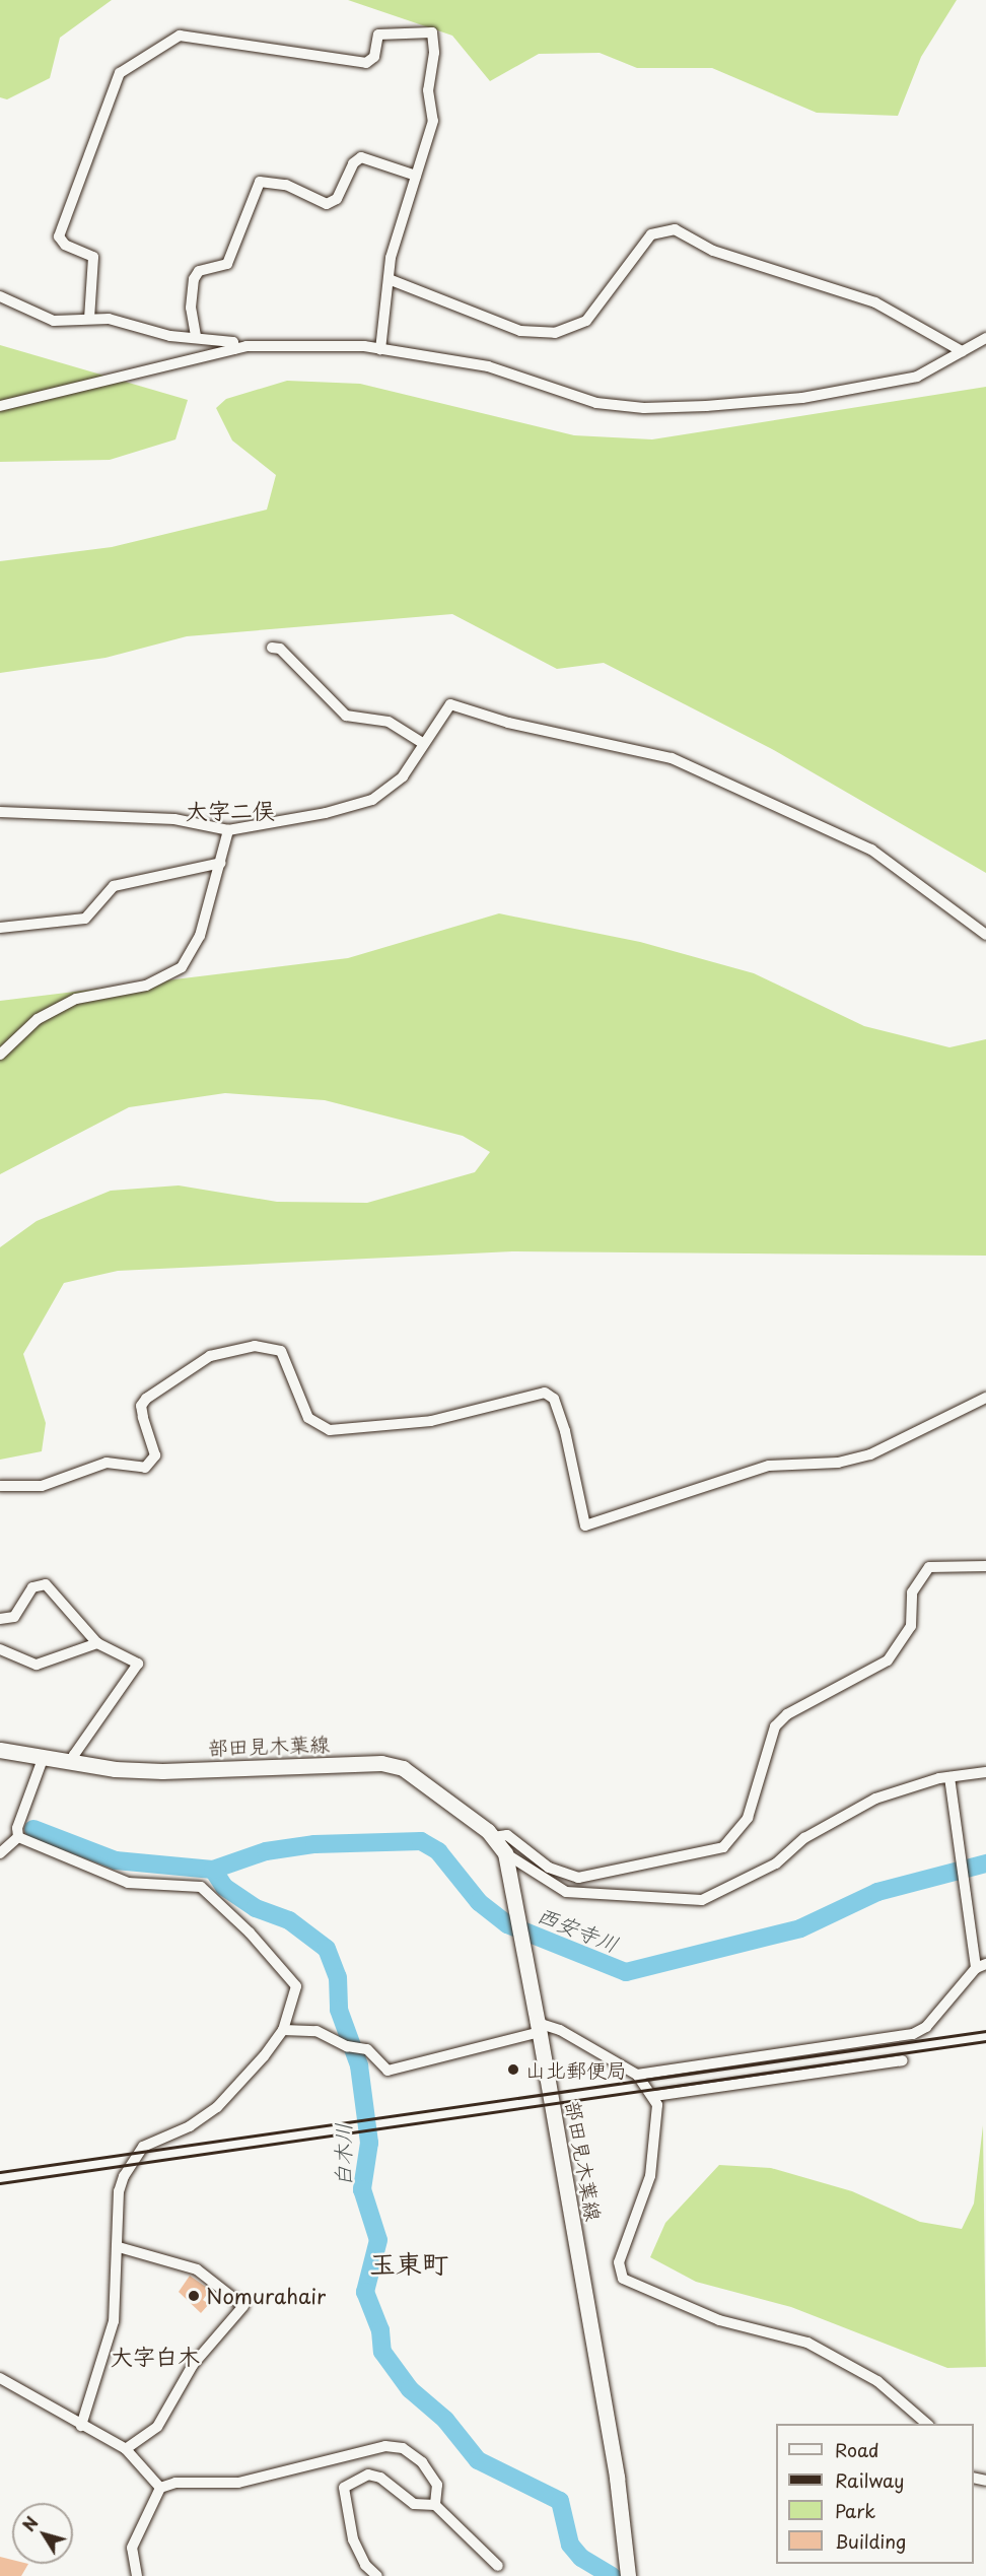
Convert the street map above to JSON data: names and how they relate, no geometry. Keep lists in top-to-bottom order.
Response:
{
  "streets": {
    "main road": ["部田見木葉線"]
  },
  "districts": ["大字二俣", "玉東町", "大字白木"],
  "water": ["西安寺川", "白木川"],
  "places": ["山北郵便局", "Nomurahair"],
  "legend": [
    "Road",
    "Railway",
    "Park",
    "Building"
  ],
  "north": "top left"
}
